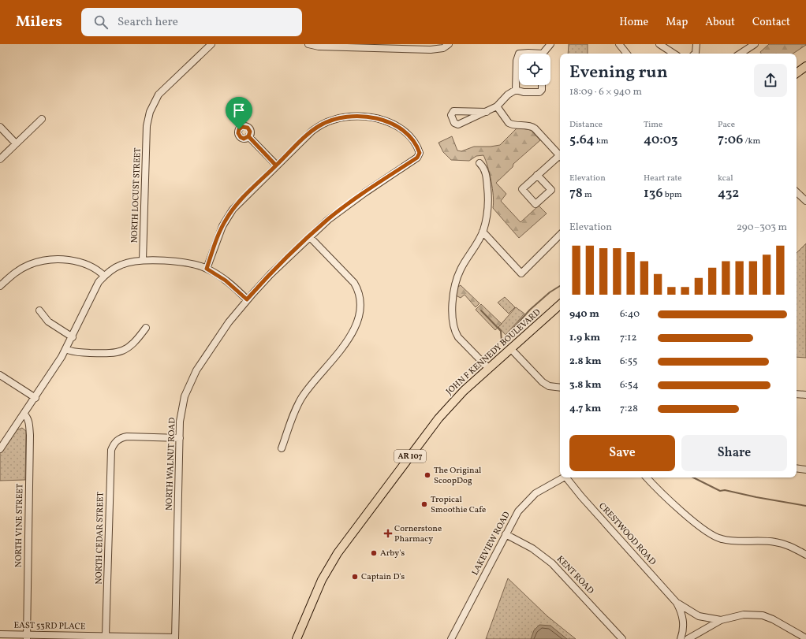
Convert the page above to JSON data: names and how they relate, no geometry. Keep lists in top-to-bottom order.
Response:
{
  "streets": {
    "main road": ["JOHN F KENNEDY BOULEVARD", "AR 107"],
    "street": [
      "NORTH LOCUST STREET",
      "NORTH WALNUT ROAD",
      "NORTH VINE STREET",
      "CRESTWOOD ROAD",
      "NORTH CEDAR STREET",
      "LAKEVIEW ROAD",
      "KENT ROAD",
      "EAST 53RD PLACE"
    ]
  },
  "crossings": [
    ["NORTH WALNUT ROAD", "NORTH CEDAR STREET"],
    ["NORTH WALNUT ROAD", "EAST 53RD PLACE"],
    ["NORTH VINE STREET", "EAST 53RD PLACE"],
    ["NORTH CEDAR STREET", "EAST 53RD PLACE"],
    ["LAKEVIEW ROAD", "KENT ROAD"]
  ],
  "places": {
    "other": [
      "The Original ScoopDog",
      "Tropical Smoothie Cafe",
      "Arby's",
      "Captain D's"
    ],
    "health": ["Cornerstone Pharmacy"]
  },
  "page": {
    "header": "Milers",
    "search": "Search here",
    "nav": [
      "Home",
      "Map",
      "About",
      "Contact"
    ],
    "heading": ["Evening run", "18:09 · 6 × 940 m"],
    "stats": [
      ["Distance", "5.64 km"],
      ["Time", "40:03"],
      ["Pace", "7:06 /km"],
      ["Elevation", "78 m"],
      ["Heart rate", "136 bpm"],
      ["kcal", "432"]
    ],
    "chart": ["Elevation", "290–303 m"],
    "list": [
      {
        "name": "940 m",
        "note": "6:40"
      },
      {
        "name": "1.9 km",
        "note": "7:12"
      },
      {
        "name": "2.8 km",
        "note": "6:55"
      },
      {
        "name": "3.8 km",
        "note": "6:54"
      },
      {
        "name": "4.7 km",
        "note": "7:28"
      }
    ],
    "buttons": ["Save", "Share"]
  }
}
